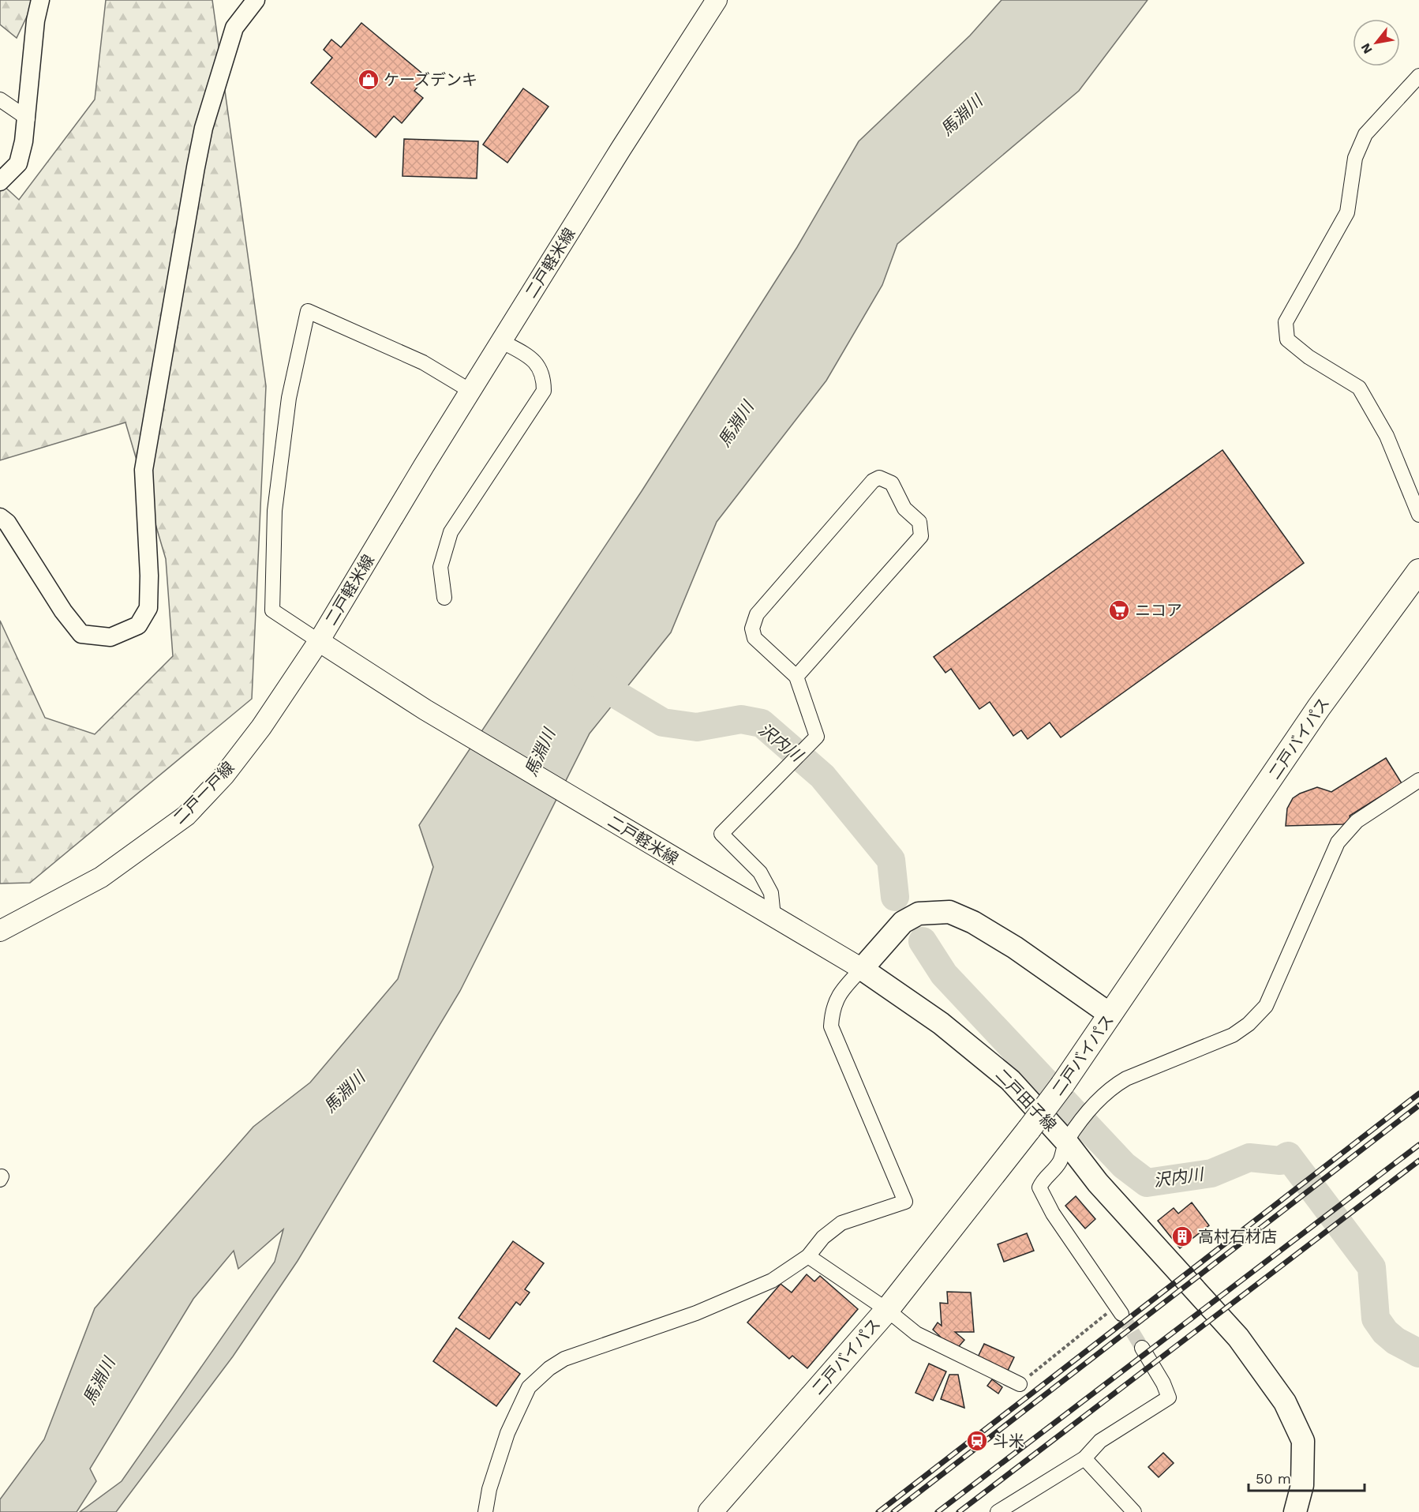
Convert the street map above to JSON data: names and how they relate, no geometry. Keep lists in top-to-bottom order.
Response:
{
  "streets": {
    "highway": ["二戸バイパス"],
    "main road": ["二戸軽米線", "二戸一戸線", "二戸田子線"]
  },
  "crossings": [
    ["二戸軽米線", "二戸一戸線"],
    ["二戸軽米線", "二戸田子線"]
  ],
  "water": ["馬淵川", "沢内川"],
  "places": {
    "shop": ["ケーズデンキ"],
    "supermarket": ["ニコア"],
    "building": ["高村石材店"],
    "station": ["斗米"]
  },
  "scale_bar": "50 m",
  "north": "bottom left"
}
